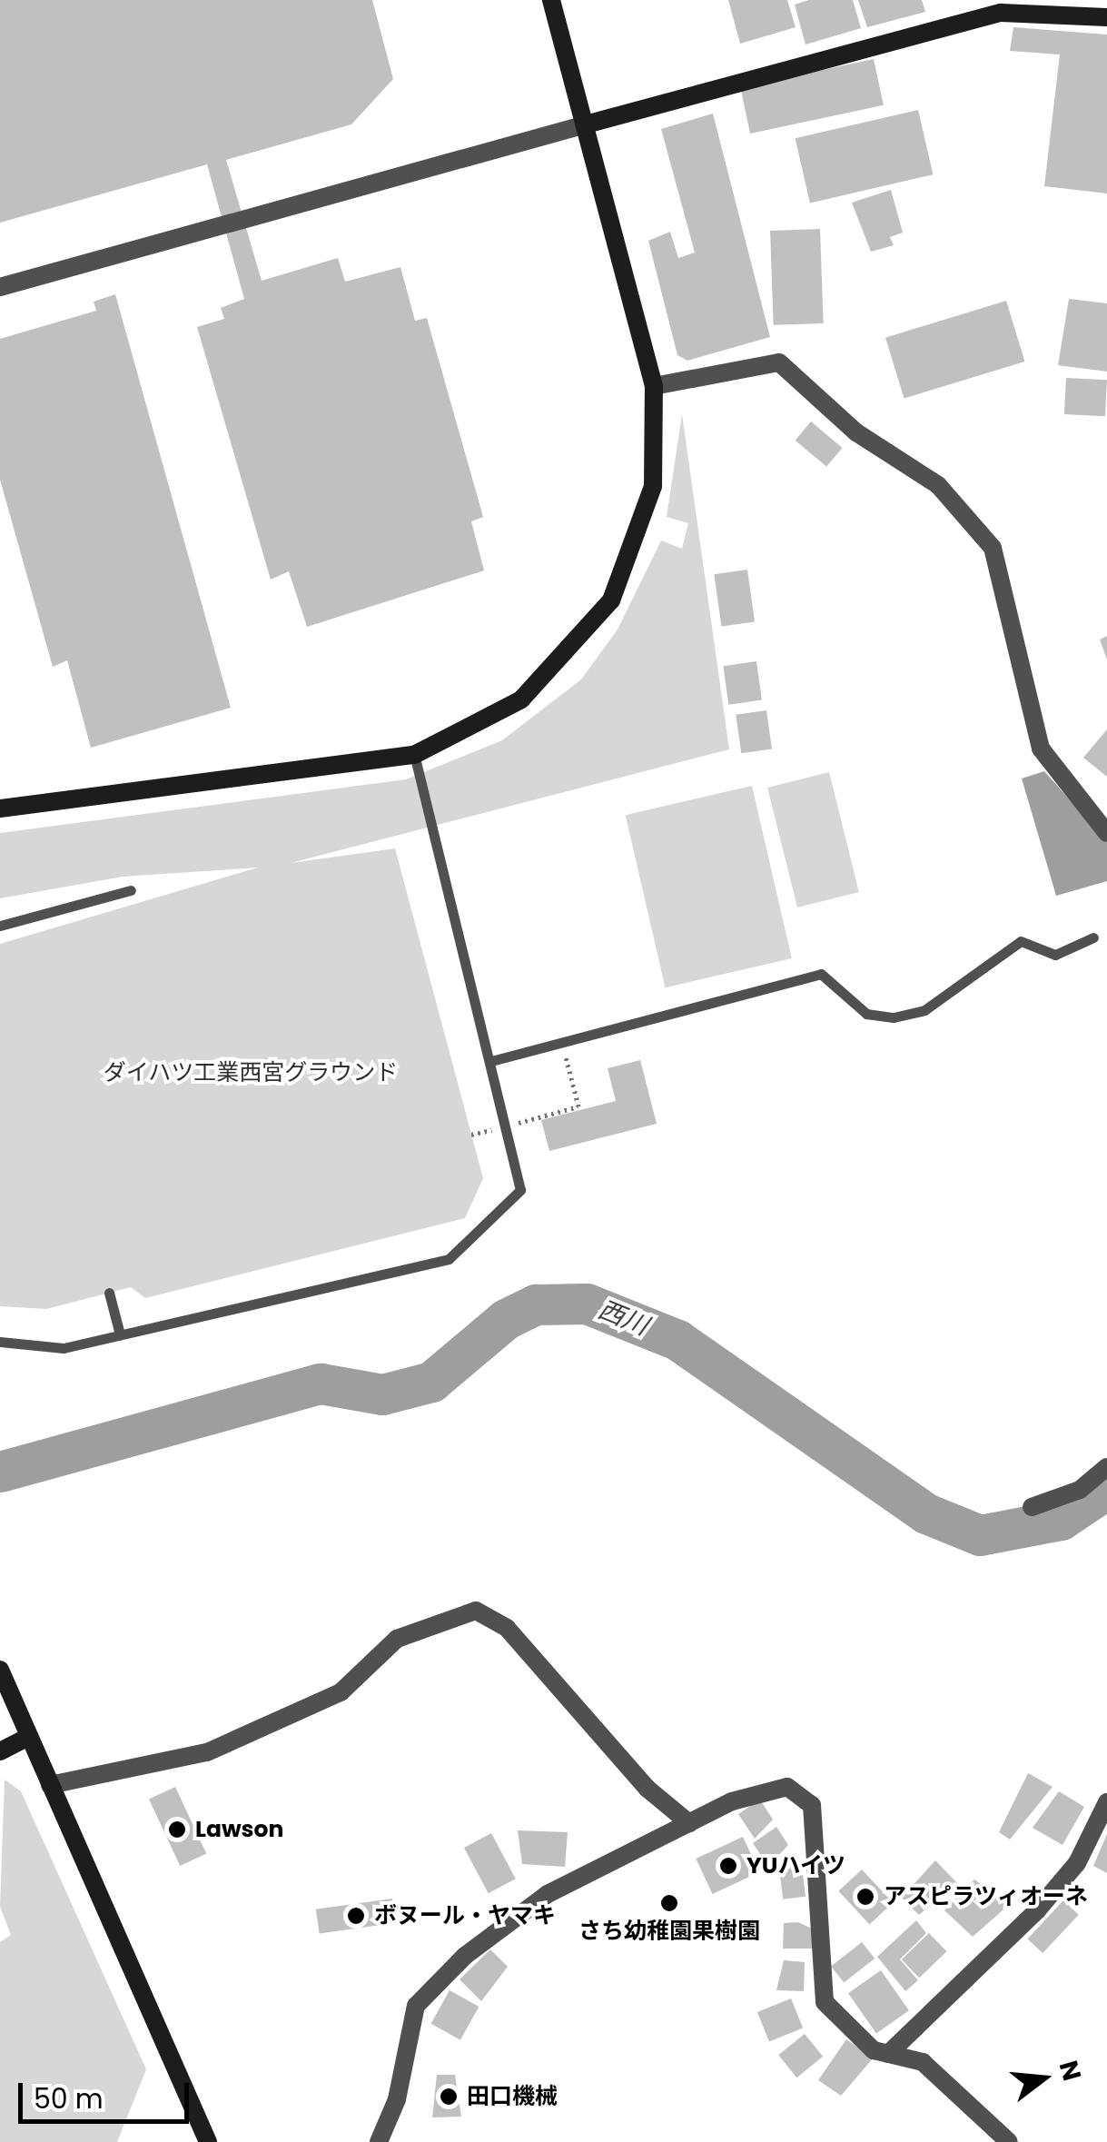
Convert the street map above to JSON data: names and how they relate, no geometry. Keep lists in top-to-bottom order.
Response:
{
  "water": ["西川"],
  "parks": ["ダイハツ工業西宮グラウンド"],
  "places": [
    "Lawson",
    "YUハイツ",
    "アスピラツィオーネ",
    "さち幼稚園果樹園",
    "ボヌール・ヤマキ",
    "田口機械"
  ],
  "scale_bar": "50 m",
  "north": "right"
}
